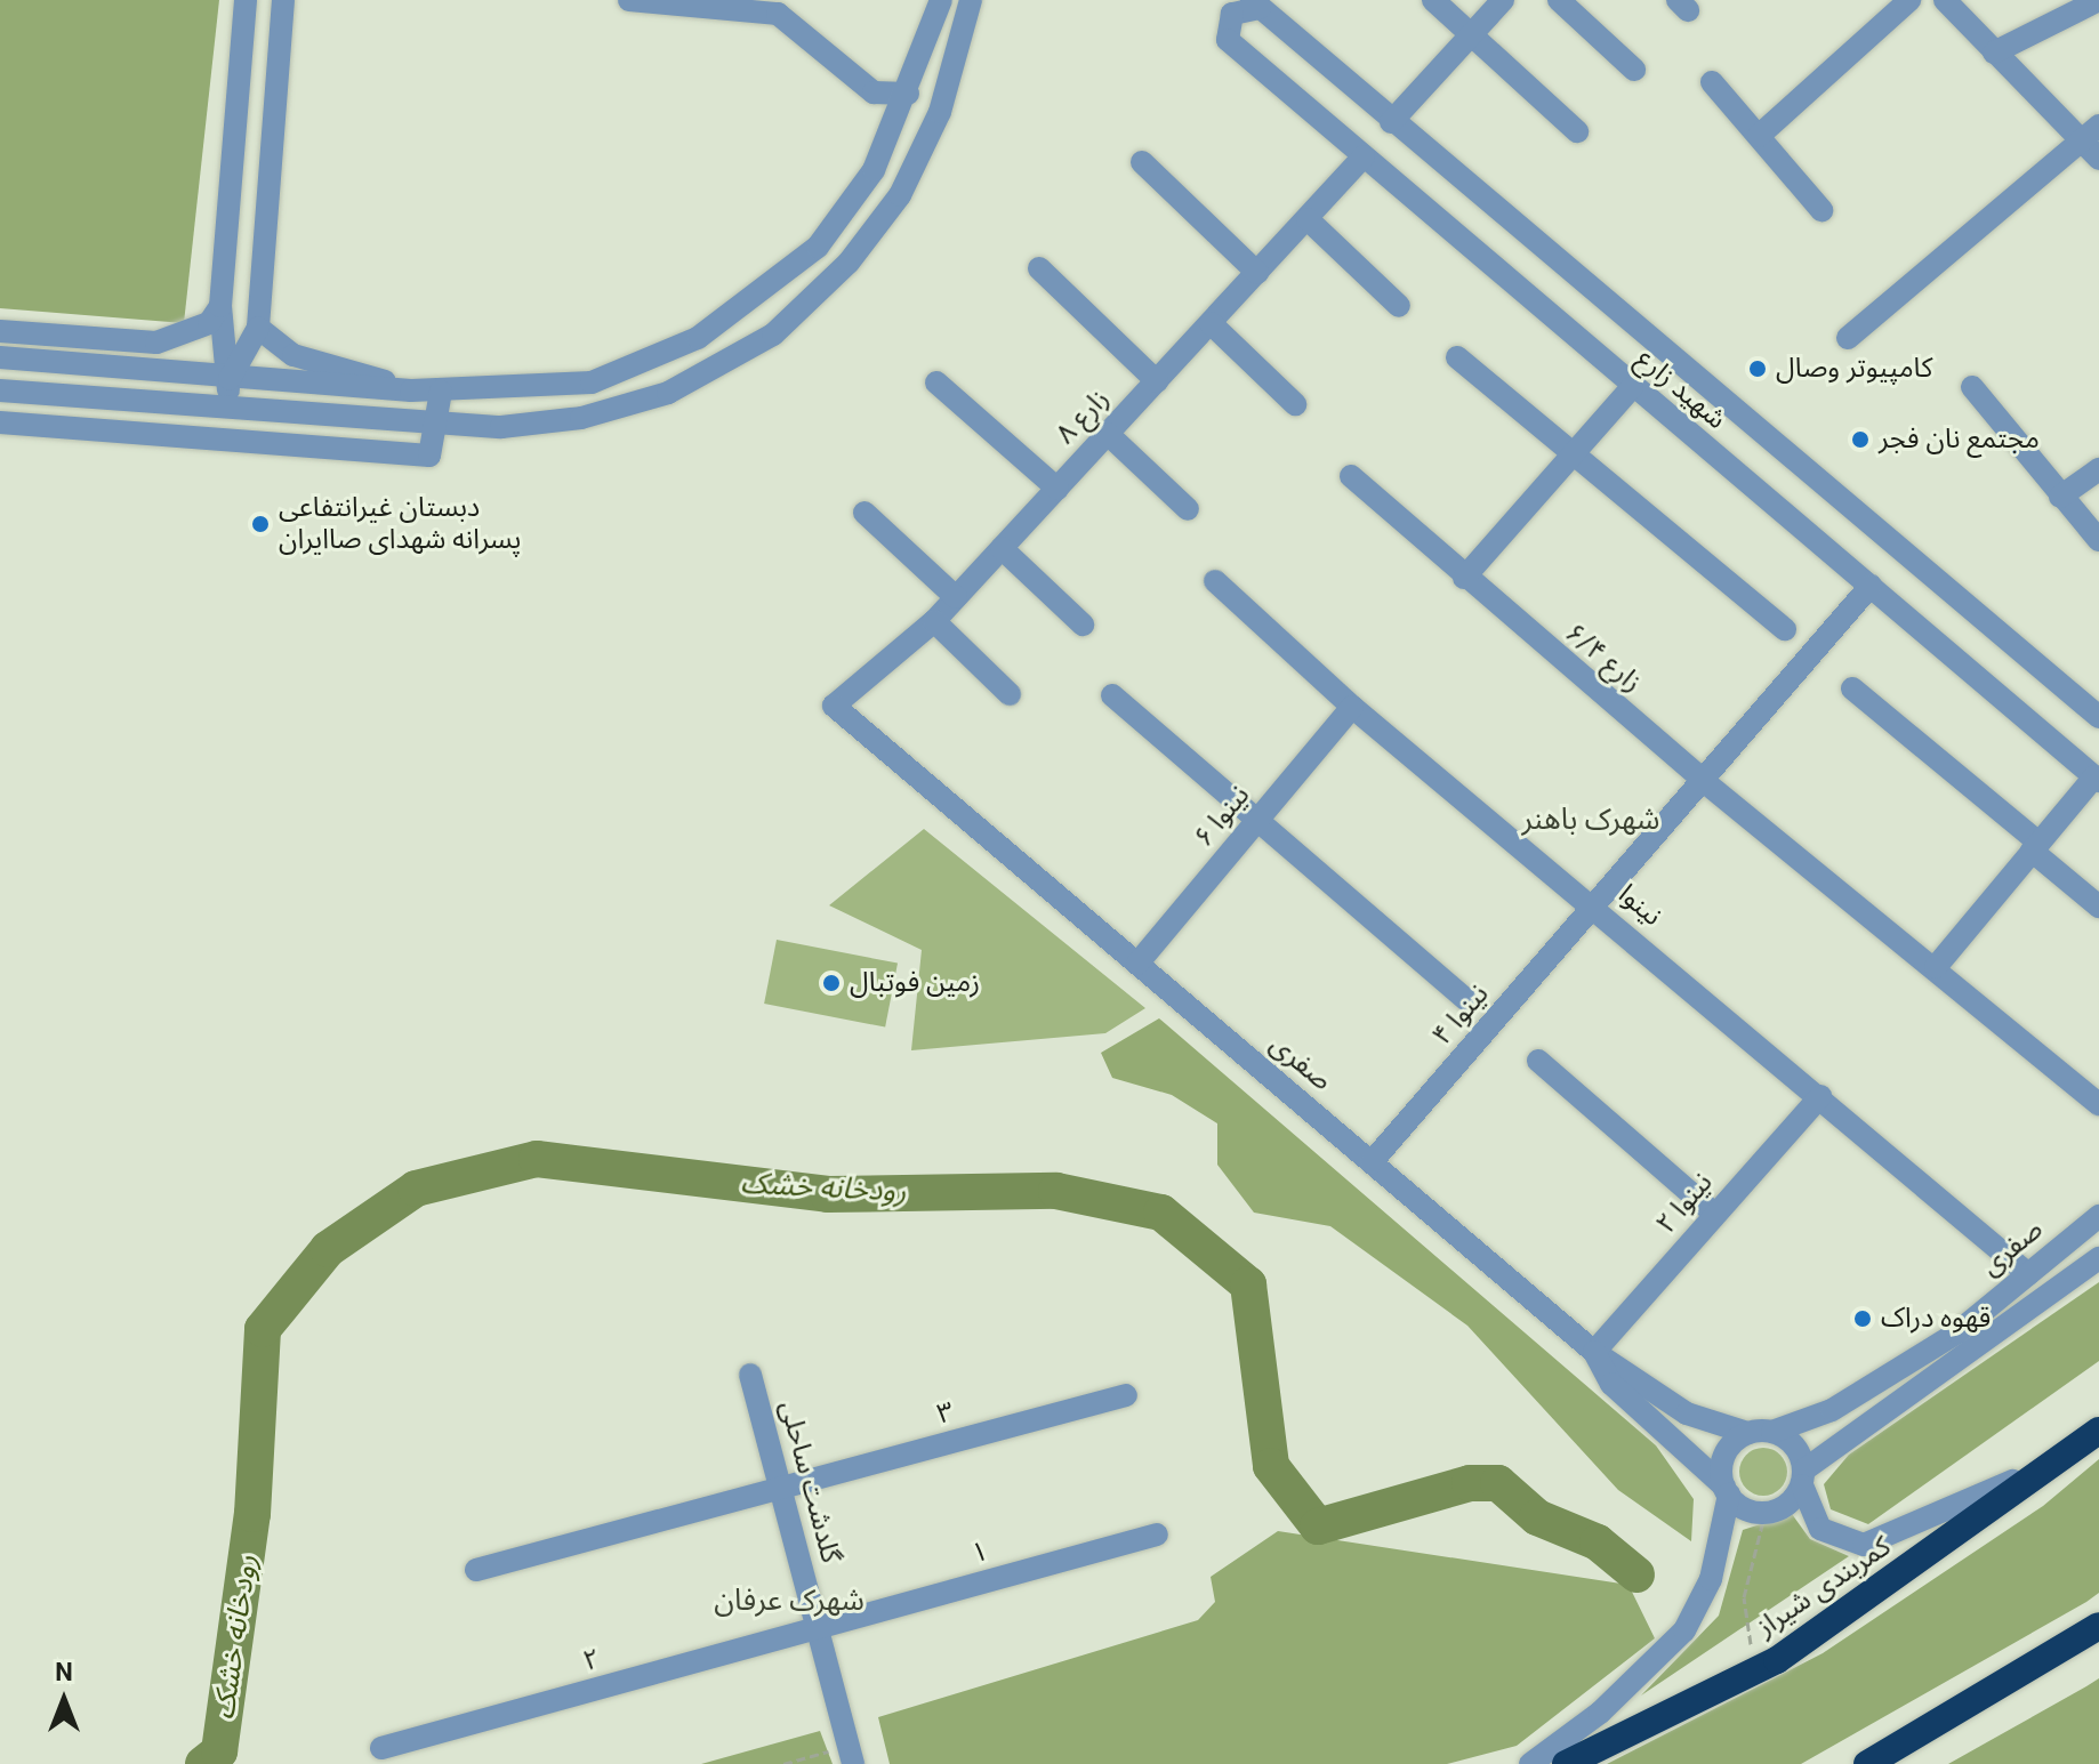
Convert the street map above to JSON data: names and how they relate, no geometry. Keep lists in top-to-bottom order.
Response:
{
  "streets": {
    "highway": ["کمربندی شیراز"],
    "street": [
      "شهید زارع",
      "۸ زارع",
      "۶/۴ زارع",
      "۶ نینوا",
      "نینوا",
      "۴ نینوا",
      "صفری",
      "۲ نینوا",
      "۳",
      "گلدشت ساحلی",
      "۱",
      "۲"
    ]
  },
  "crossings": [
    ["شهید زارع", "۸ زارع"],
    ["شهید زارع", "۴ نینوا"],
    ["۸ زارع", "صفری"],
    ["۶/۴ زارع", "۴ نینوا"],
    ["۶ نینوا", "نینوا"],
    ["۶ نینوا", "صفری"],
    ["نینوا", "۴ نینوا"],
    ["نینوا", "صفری"],
    ["نینوا", "۲ نینوا"],
    ["۴ نینوا", "صفری"],
    ["صفری", "۲ نینوا"],
    ["۳", "گلدشت ساحلی"],
    ["گلدشت ساحلی", "۱"],
    ["گلدشت ساحلی", "۲"],
    ["۱", "۲"]
  ],
  "districts": ["شهرک باهنر", "شهرک عرفان"],
  "water": ["رودخانه خشک"],
  "places": [
    "کامپیوتر وصال",
    "مجتمع نان فجر",
    "دبستان غیرانتفاعی پسرانه شهدای صاایران",
    "زمین فوتبال",
    "قهوه دراک"
  ],
  "north": "top"
}
